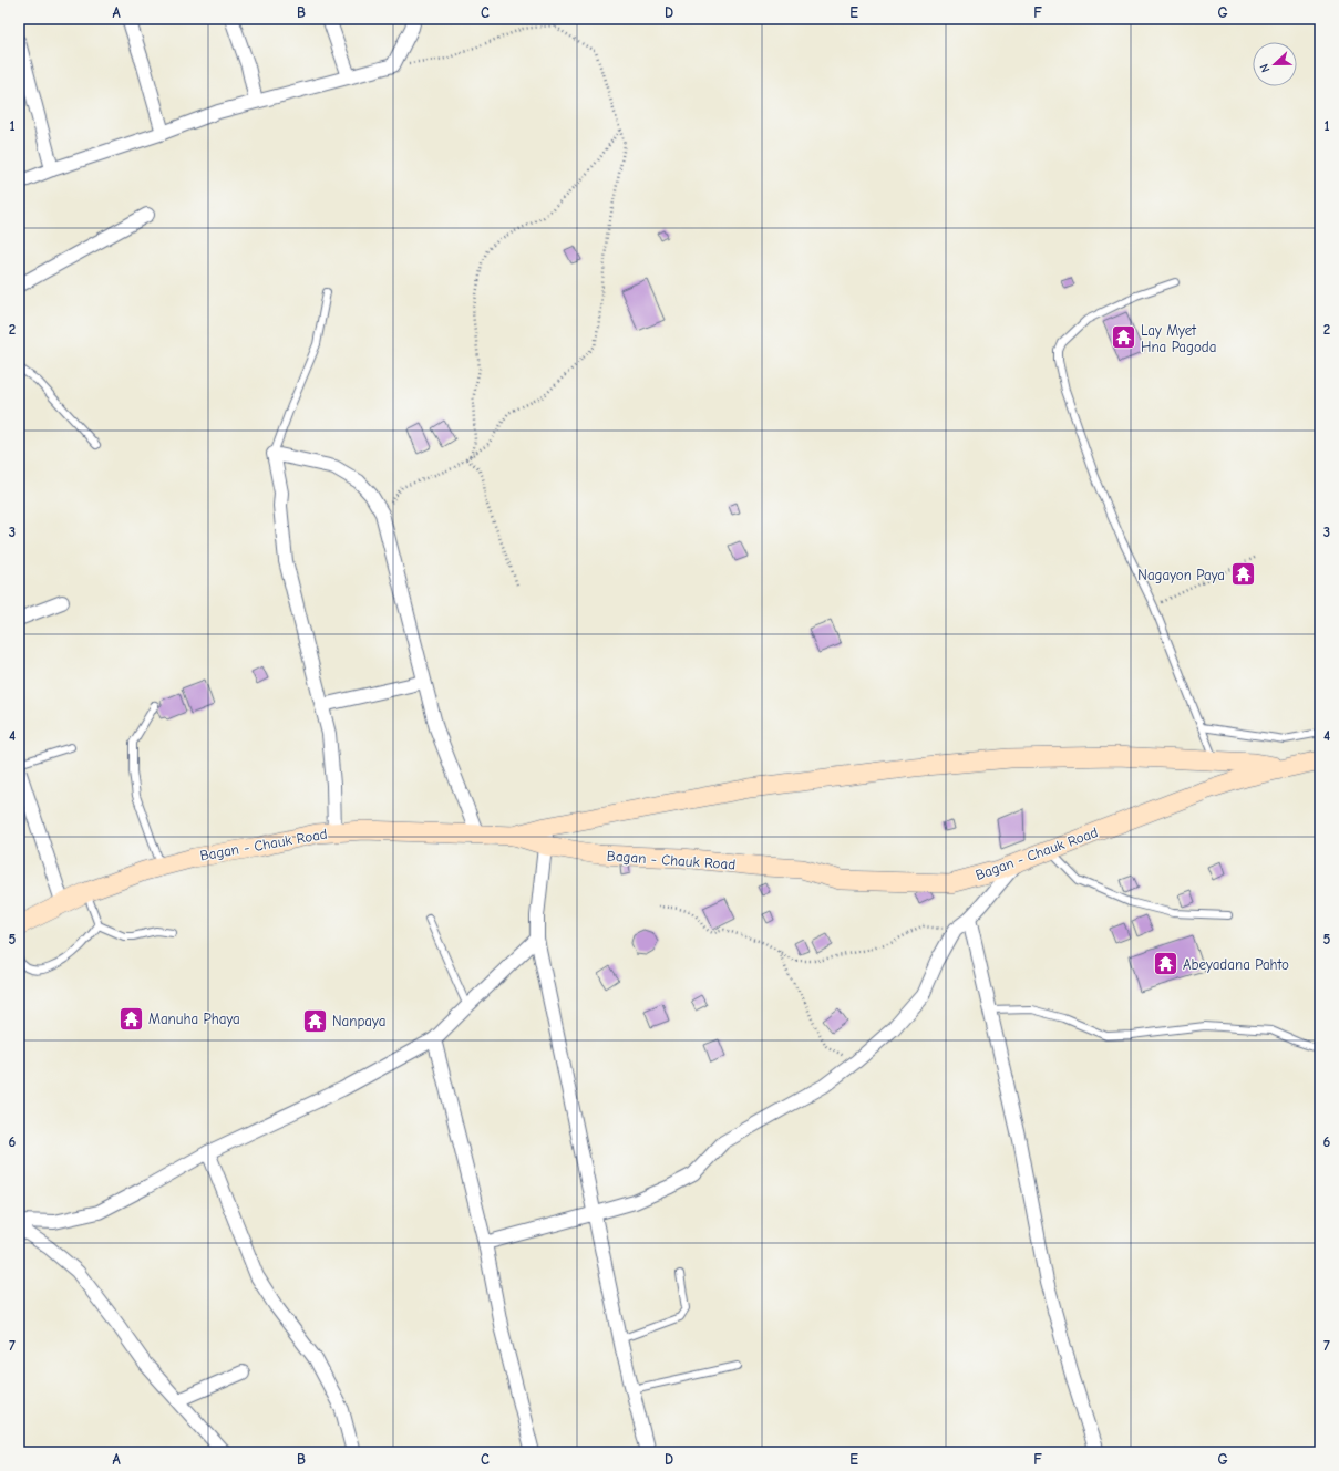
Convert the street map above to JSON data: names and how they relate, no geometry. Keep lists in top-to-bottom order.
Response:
{
  "streets": {
    "main road": ["Bagan - Chauk Road"]
  },
  "places": {
    "temple": [
      "Lay Myet Hna Pagoda",
      "Nagayon Paya",
      "Abeyadana Pahto",
      "Manuha Phaya",
      "Nanpaya"
    ]
  },
  "north": "left",
  "grid": {
    "columns": [
      "A",
      "B",
      "C",
      "D",
      "E",
      "F",
      "G"
    ],
    "rows": [
      "1",
      "2",
      "3",
      "4",
      "5",
      "6",
      "7"
    ]
  }
}
